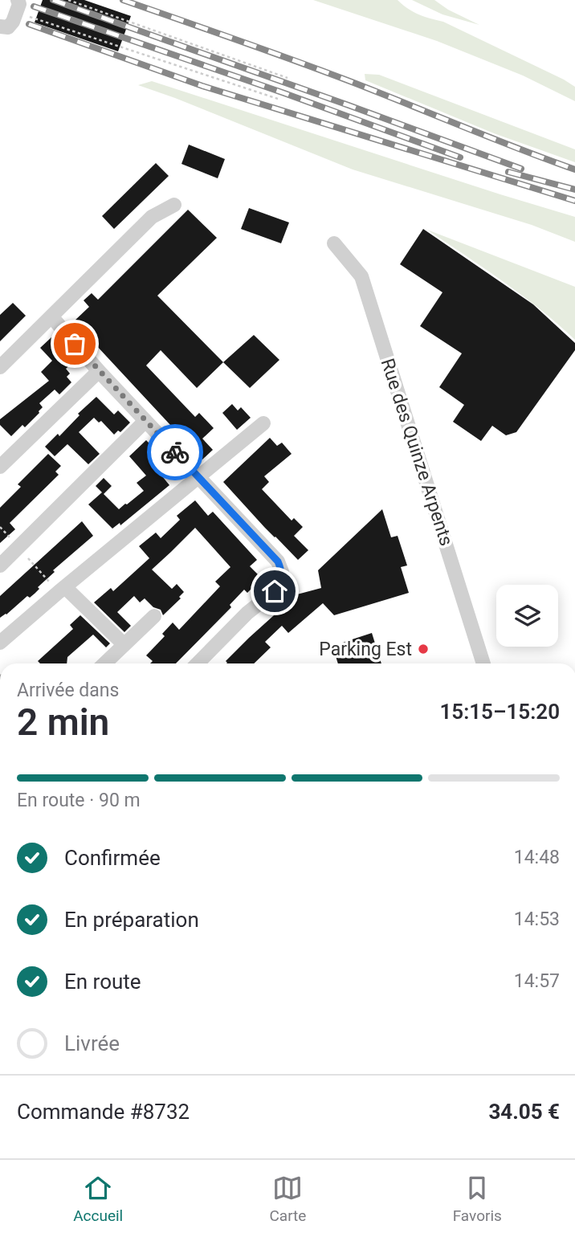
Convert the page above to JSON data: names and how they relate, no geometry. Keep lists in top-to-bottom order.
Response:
{
  "streets": {
    "street": ["Rue des Quinze Arpents"]
  },
  "places": ["Parking Est"],
  "page": {
    "heading": ["2 min", "Arrivée dans", "15:15–15:20"],
    "panel": ["Commande #8732", "34.05 €"],
    "bar": "En route · 90 m",
    "list": [
      ["Confirmée", "14:48"],
      ["En préparation", "14:53"],
      ["En route", "14:57"],
      "Livrée"
    ],
    "tabs": ["Accueil", "Carte", "Favoris"]
  }
}
